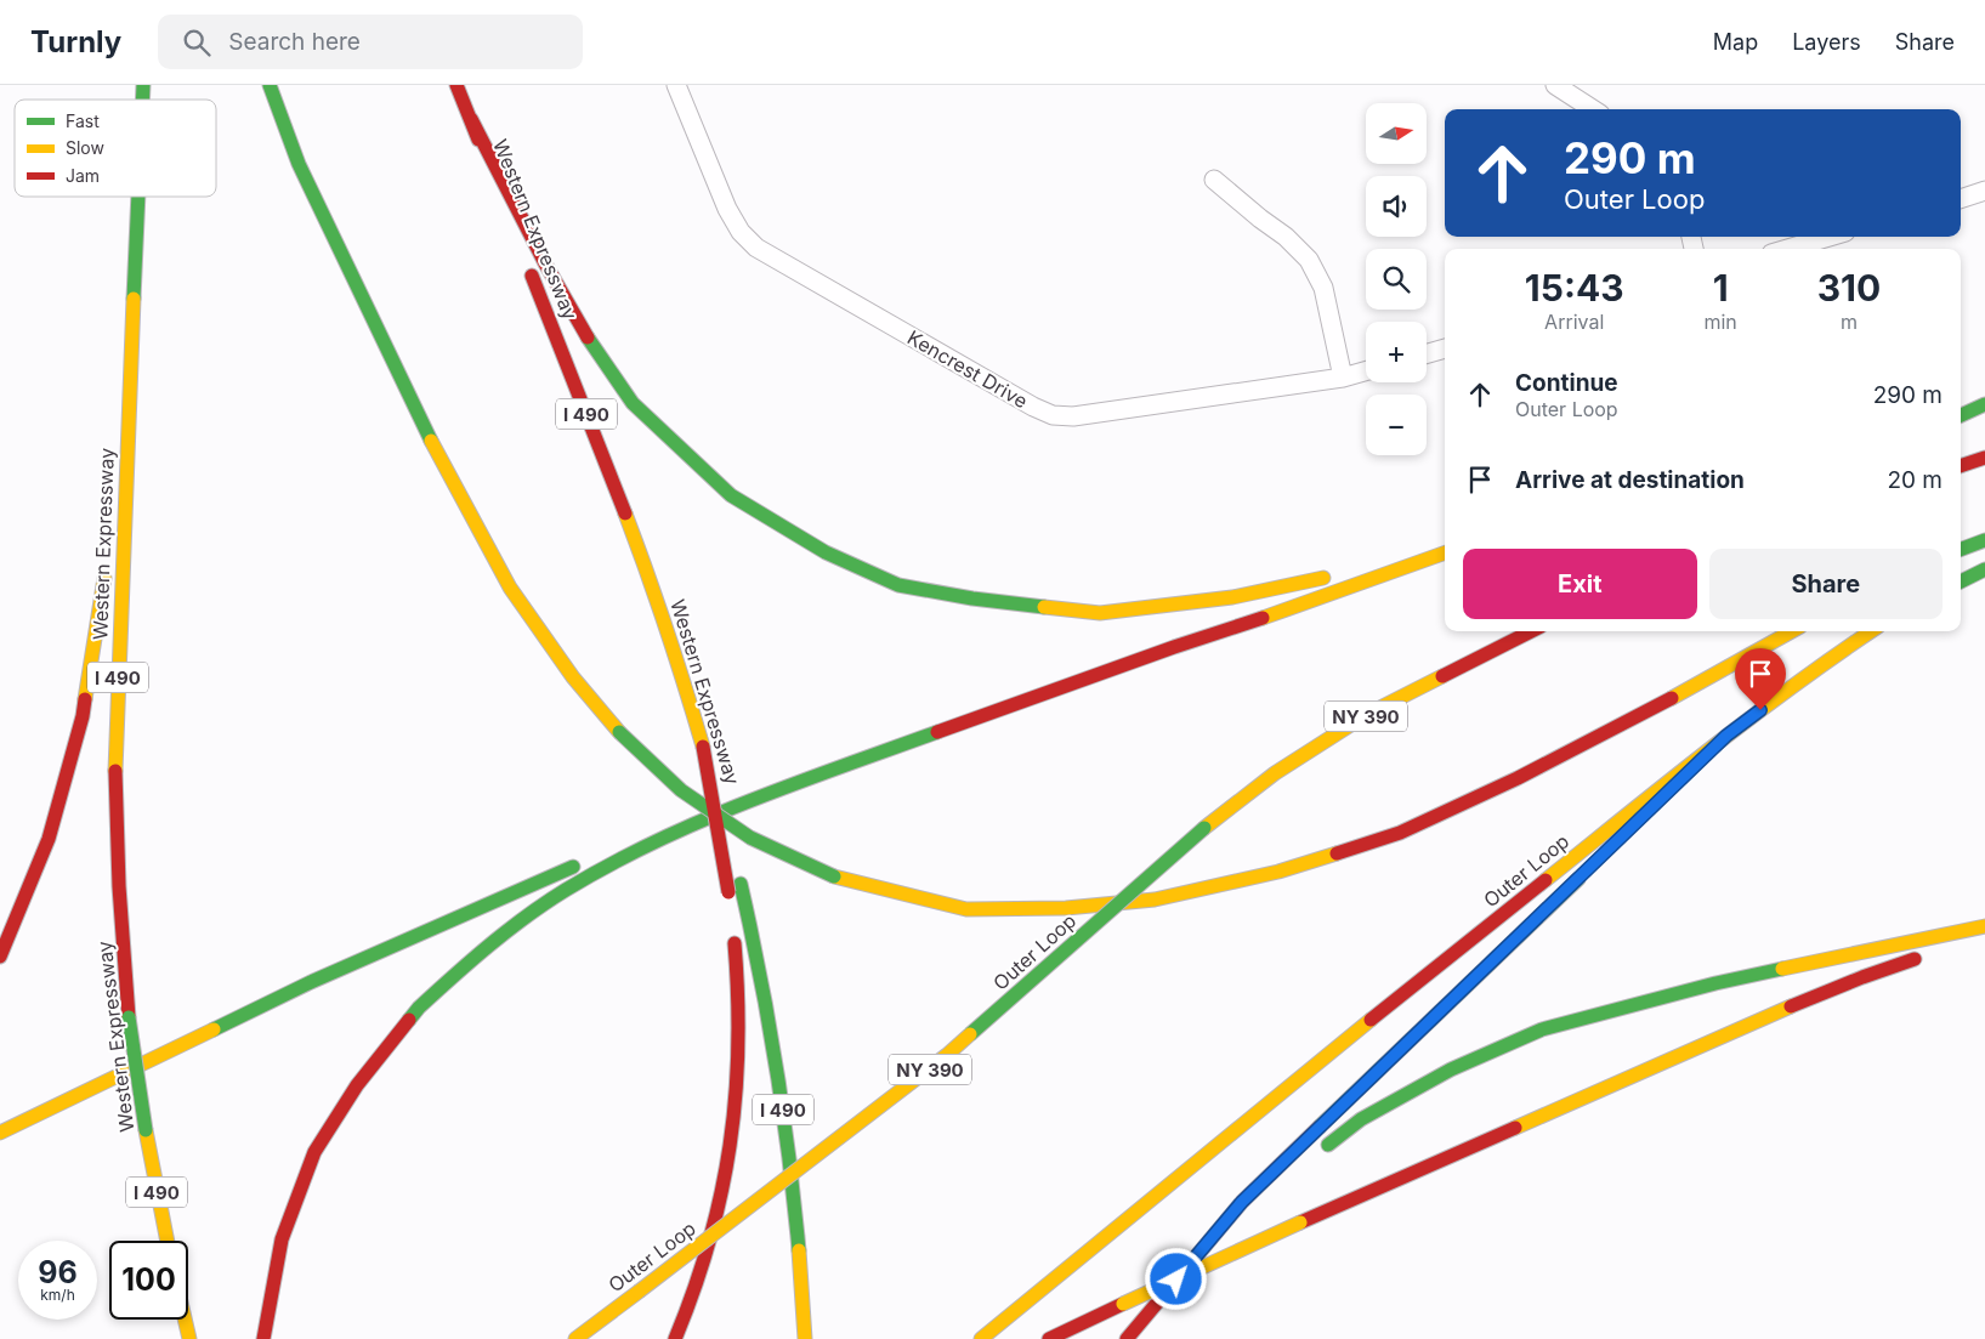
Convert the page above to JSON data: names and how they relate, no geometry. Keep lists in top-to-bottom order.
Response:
{
  "streets": {
    "highway": [
      "Western Expressway",
      "I 490",
      "NY 390",
      "Outer Loop"
    ],
    "street": ["Kencrest Drive"]
  },
  "legend": ["Fast", "Slow", "Jam"],
  "north": "right",
  "page": {
    "header": "Turnly",
    "search": "Search here",
    "nav": ["Map", "Layers", "Share"],
    "map_buttons": ["+", "−"],
    "turn": ["290 m", "Outer Loop"],
    "eta": [
      "15:43",
      "Arrival",
      "1",
      "min",
      "310",
      "m"
    ],
    "list": [
      {
        "name": "Continue",
        "note": "Outer Loop",
        "value": "290 m"
      },
      {
        "name": "Arrive at destination",
        "value": "20 m"
      }
    ],
    "buttons": ["Exit", "Share"],
    "speed": "96 km/h",
    "limit": "100"
  }
}
